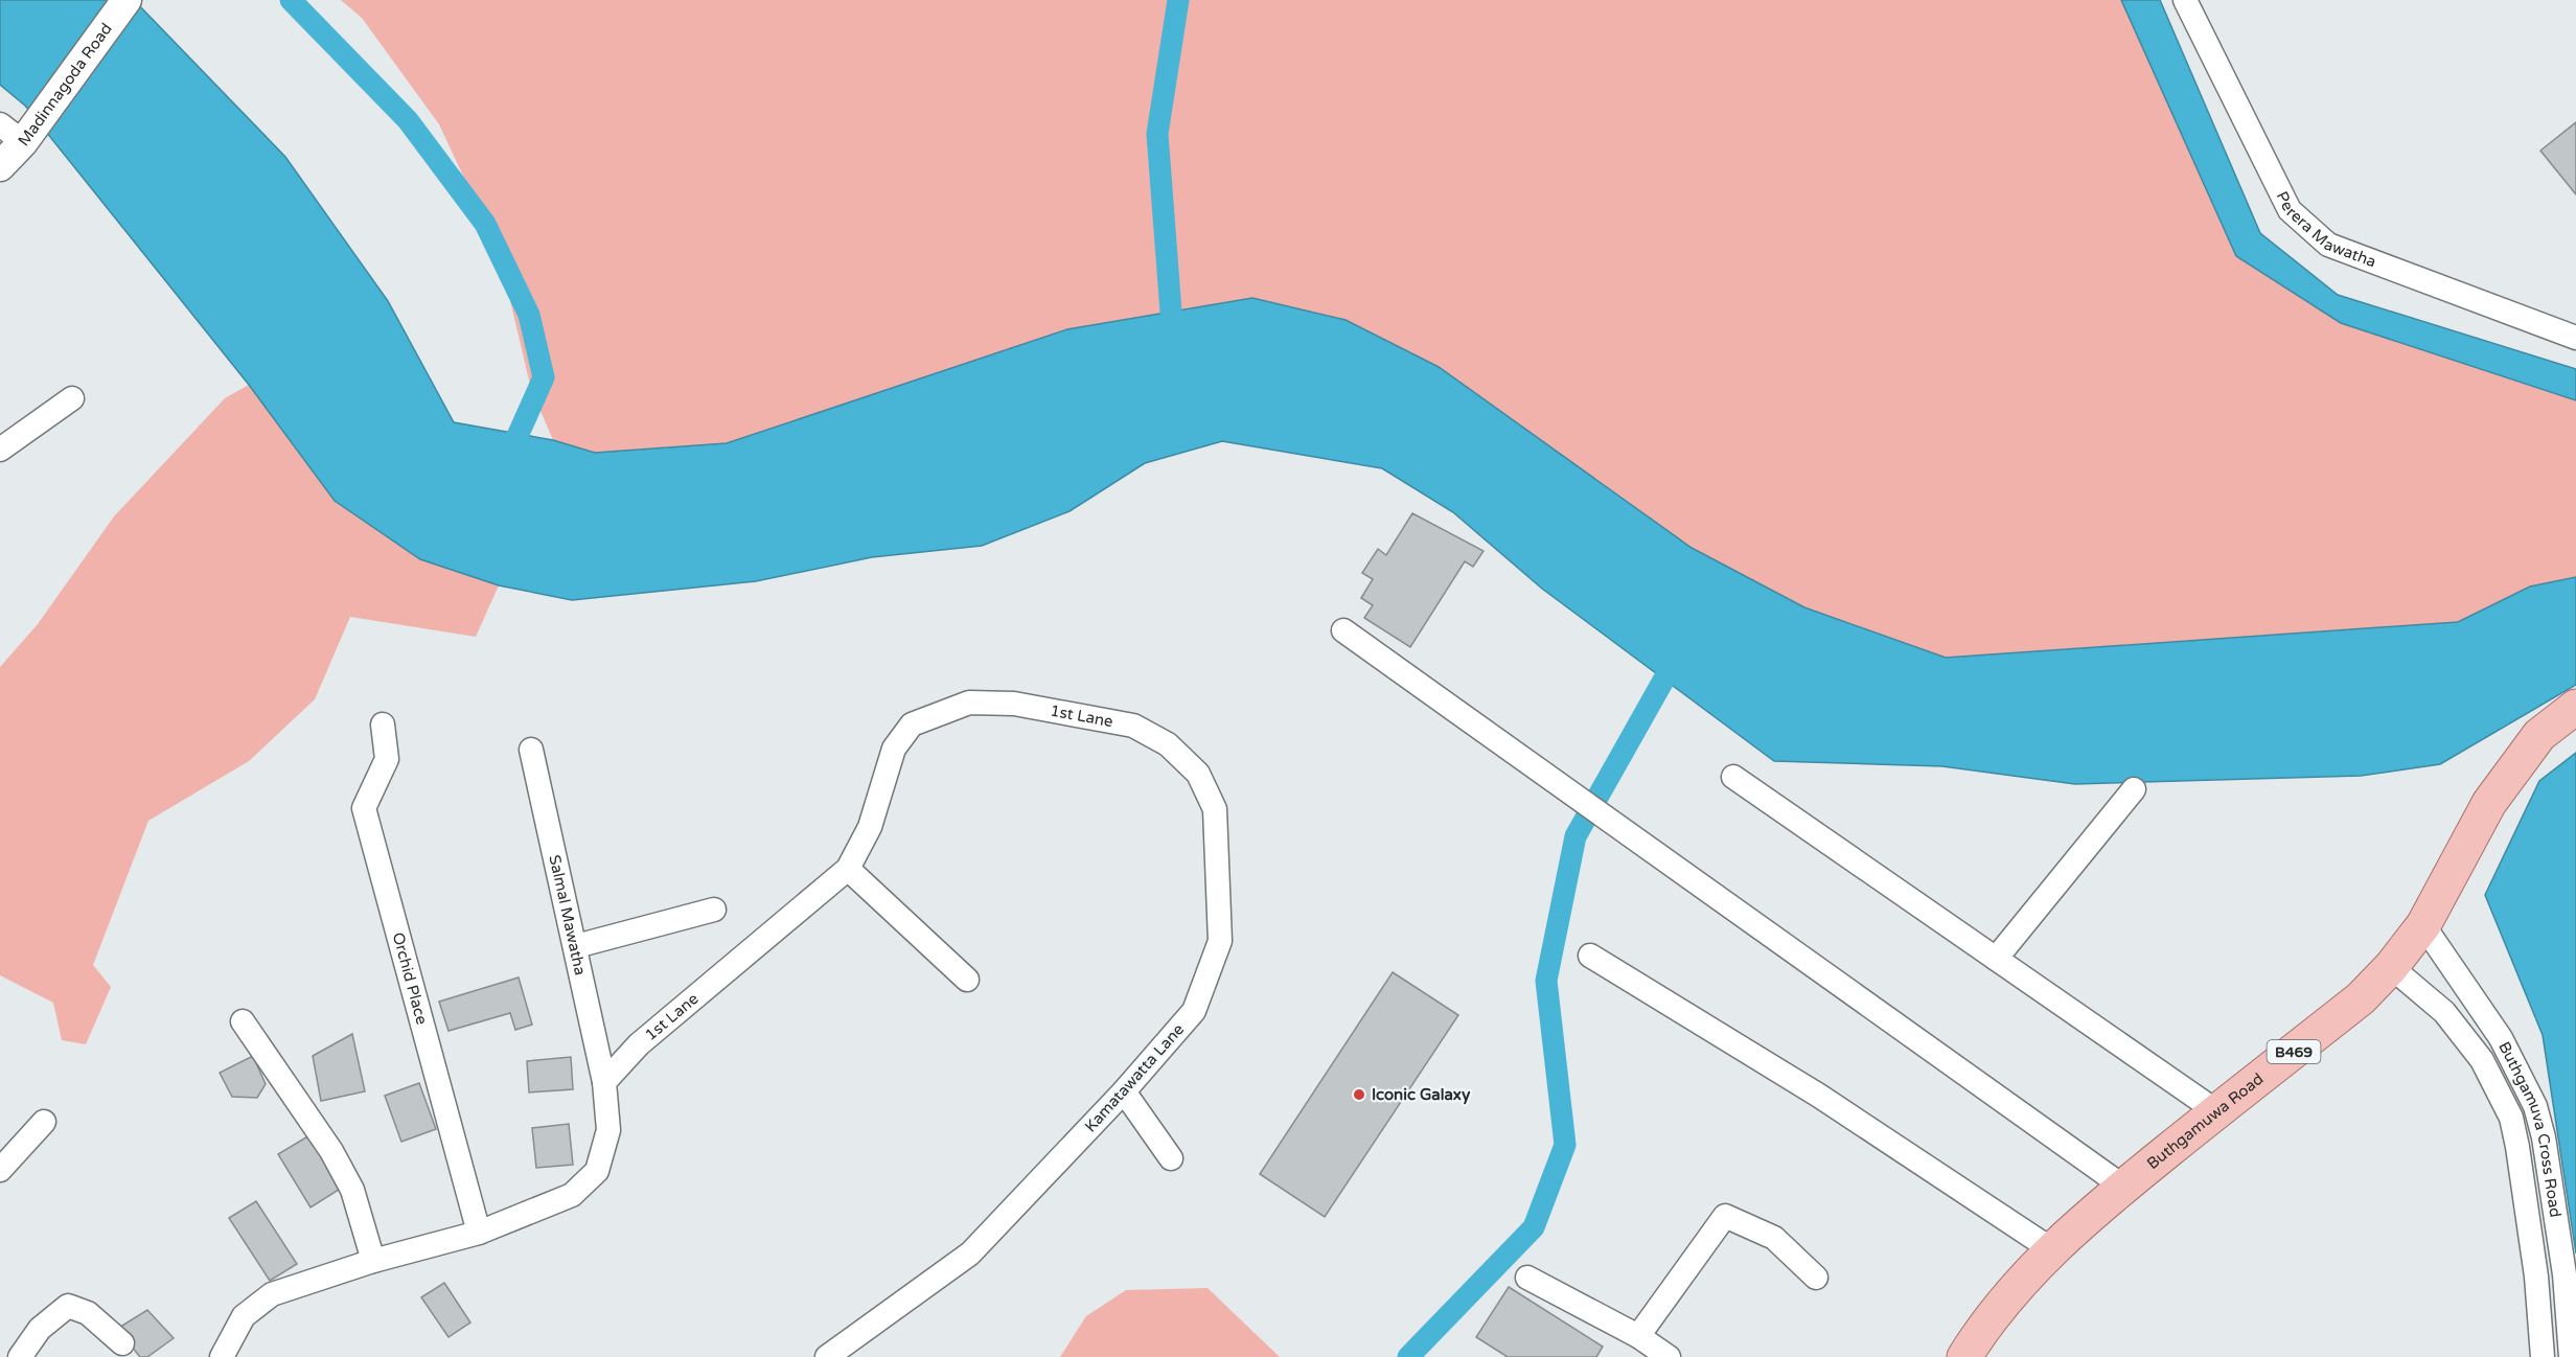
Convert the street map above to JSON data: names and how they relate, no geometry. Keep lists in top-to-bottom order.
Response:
{
  "streets": {
    "main road": ["B469", "Buthgamuwa Road"],
    "street": [
      "Madinnagoda Road",
      "Perera Mawatha",
      "1st Lane",
      "Salmal Mawatha",
      "Orchid Place",
      "Kamatawatta Lane",
      "Buthgamuva Cross Road"
    ]
  },
  "crossings": [
    ["1st Lane", "Salmal Mawatha"],
    ["1st Lane", "Kamatawatta Lane"],
    ["Buthgamuwa Road", "Buthgamuva Cross Road"]
  ],
  "places": ["Iconic Galaxy"]
}
